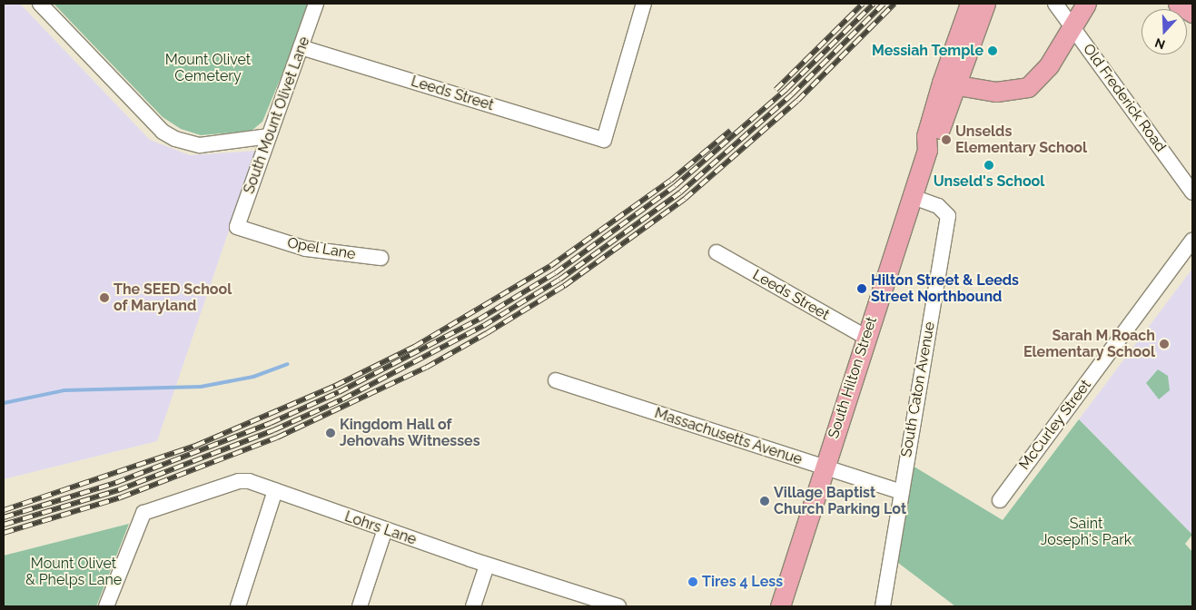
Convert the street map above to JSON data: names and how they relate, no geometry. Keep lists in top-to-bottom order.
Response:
{
  "streets": {
    "main road": ["South Hilton Street"],
    "street": [
      "Leeds Street",
      "Old Frederick Road",
      "South Mount Olivet Lane",
      "Opel Lane",
      "South Caton Avenue",
      "McCurley Street",
      "Massachusetts Avenue",
      "Lohrs Lane"
    ]
  },
  "crossings": [
    ["Leeds Street", "South Mount Olivet Lane"],
    ["Leeds Street", "South Hilton Street"],
    ["South Mount Olivet Lane", "Opel Lane"],
    ["South Hilton Street", "South Caton Avenue"],
    ["South Hilton Street", "Massachusetts Avenue"],
    ["South Caton Avenue", "Massachusetts Avenue"]
  ],
  "parks": ["Mount Olivet Cemetery", "Saint Joseph's Park", "Mount Olivet & Phelps Lane"],
  "places": [
    "Messiah Temple",
    "Unselds Elementary School",
    "Unseld's School",
    "Hilton Street & Leeds Street Northbound",
    "The SEED School of Maryland",
    "Sarah M Roach Elementary School",
    "Kingdom Hall of Jehovahs Witnesses",
    "Village Baptist Church Parking Lot",
    "Tires 4 Less"
  ],
  "north": "bottom"
}
